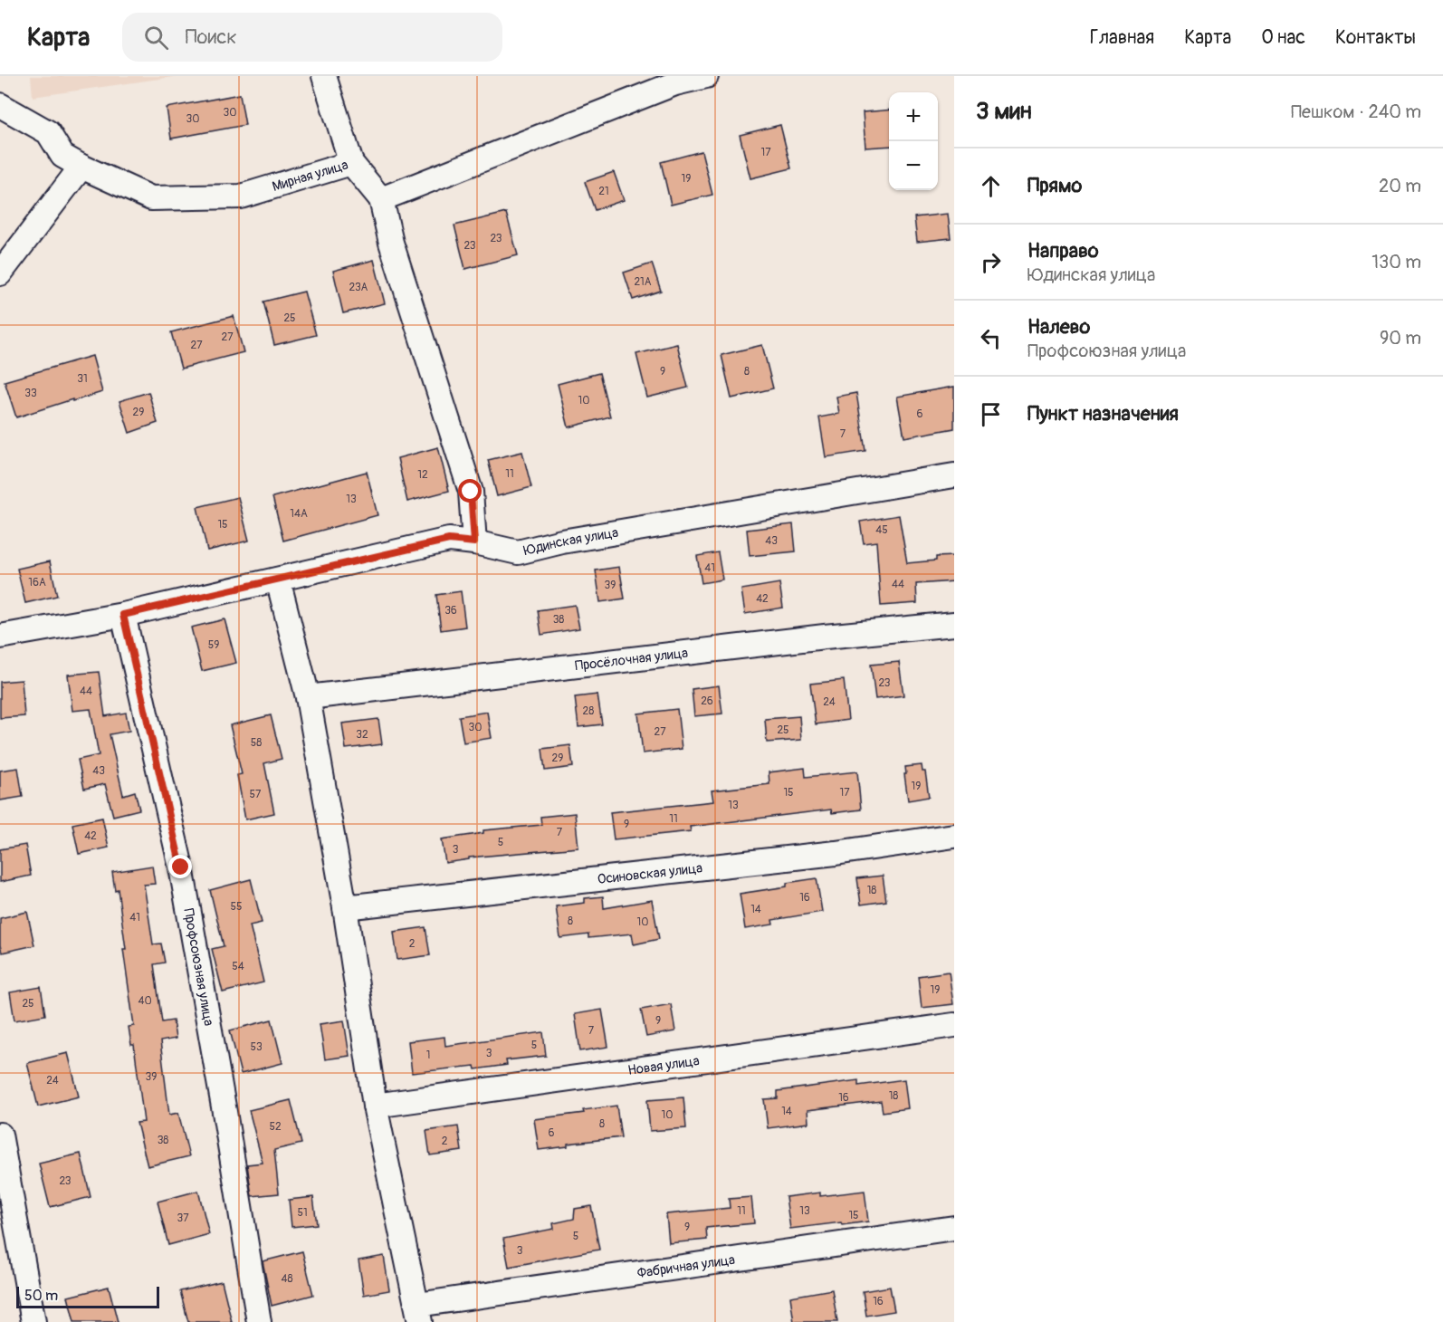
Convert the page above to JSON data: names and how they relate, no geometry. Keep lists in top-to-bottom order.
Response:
{
  "streets": {
    "street": [
      "Мирная улица",
      "Юдинская улица",
      "Просёлочная улица",
      "Осиновская улица",
      "Профсоюзная улица",
      "Новая улица",
      "Фабричная улица"
    ]
  },
  "crossings": [
    ["Юдинская улица", "Профсоюзная улица"]
  ],
  "house_numbers": [
    "30",
    "30",
    "17",
    "19",
    "21",
    "23",
    "23",
    "21А",
    "23А",
    "25",
    "27",
    "27",
    "9",
    "8",
    "31",
    "33",
    "10",
    "29",
    "6",
    "7",
    "11",
    "12",
    "13",
    "14А",
    "15",
    "45",
    "43",
    "41",
    "16А",
    "44",
    "39",
    "42",
    "36",
    "38",
    "59",
    "23",
    "44",
    "26",
    "24",
    "28",
    "30",
    "25",
    "27",
    "32",
    "58",
    "29",
    "43",
    "19",
    "15",
    "17",
    "57",
    "13",
    "11",
    "9",
    "7",
    "42",
    "5",
    "3",
    "18",
    "16",
    "55",
    "14",
    "41",
    "8",
    "10",
    "2",
    "54",
    "19",
    "40",
    "25",
    "9",
    "7",
    "5",
    "53",
    "3",
    "1",
    "39",
    "24",
    "18",
    "16",
    "14",
    "10",
    "8",
    "52",
    "6",
    "38",
    "2",
    "23",
    "11",
    "13",
    "51",
    "15",
    "37",
    "9",
    "5",
    "3",
    "48",
    "16"
  ],
  "scale_bar": "50 m",
  "page": {
    "header": "Карта",
    "search": "Поиск",
    "nav": [
      "Главная",
      "Карта",
      "О нас",
      "Контакты"
    ],
    "heading": ["3 мин", "Пешком · 240 m"],
    "map_buttons": ["+", "−"],
    "list": [
      ["Прямо", "20 m"],
      ["Направо", "Юдинская улица", "130 m"],
      ["Налево", "Профсоюзная улица", "90 m"],
      "Пункт назначения"
    ],
    "scale": "50 m"
  }
}
